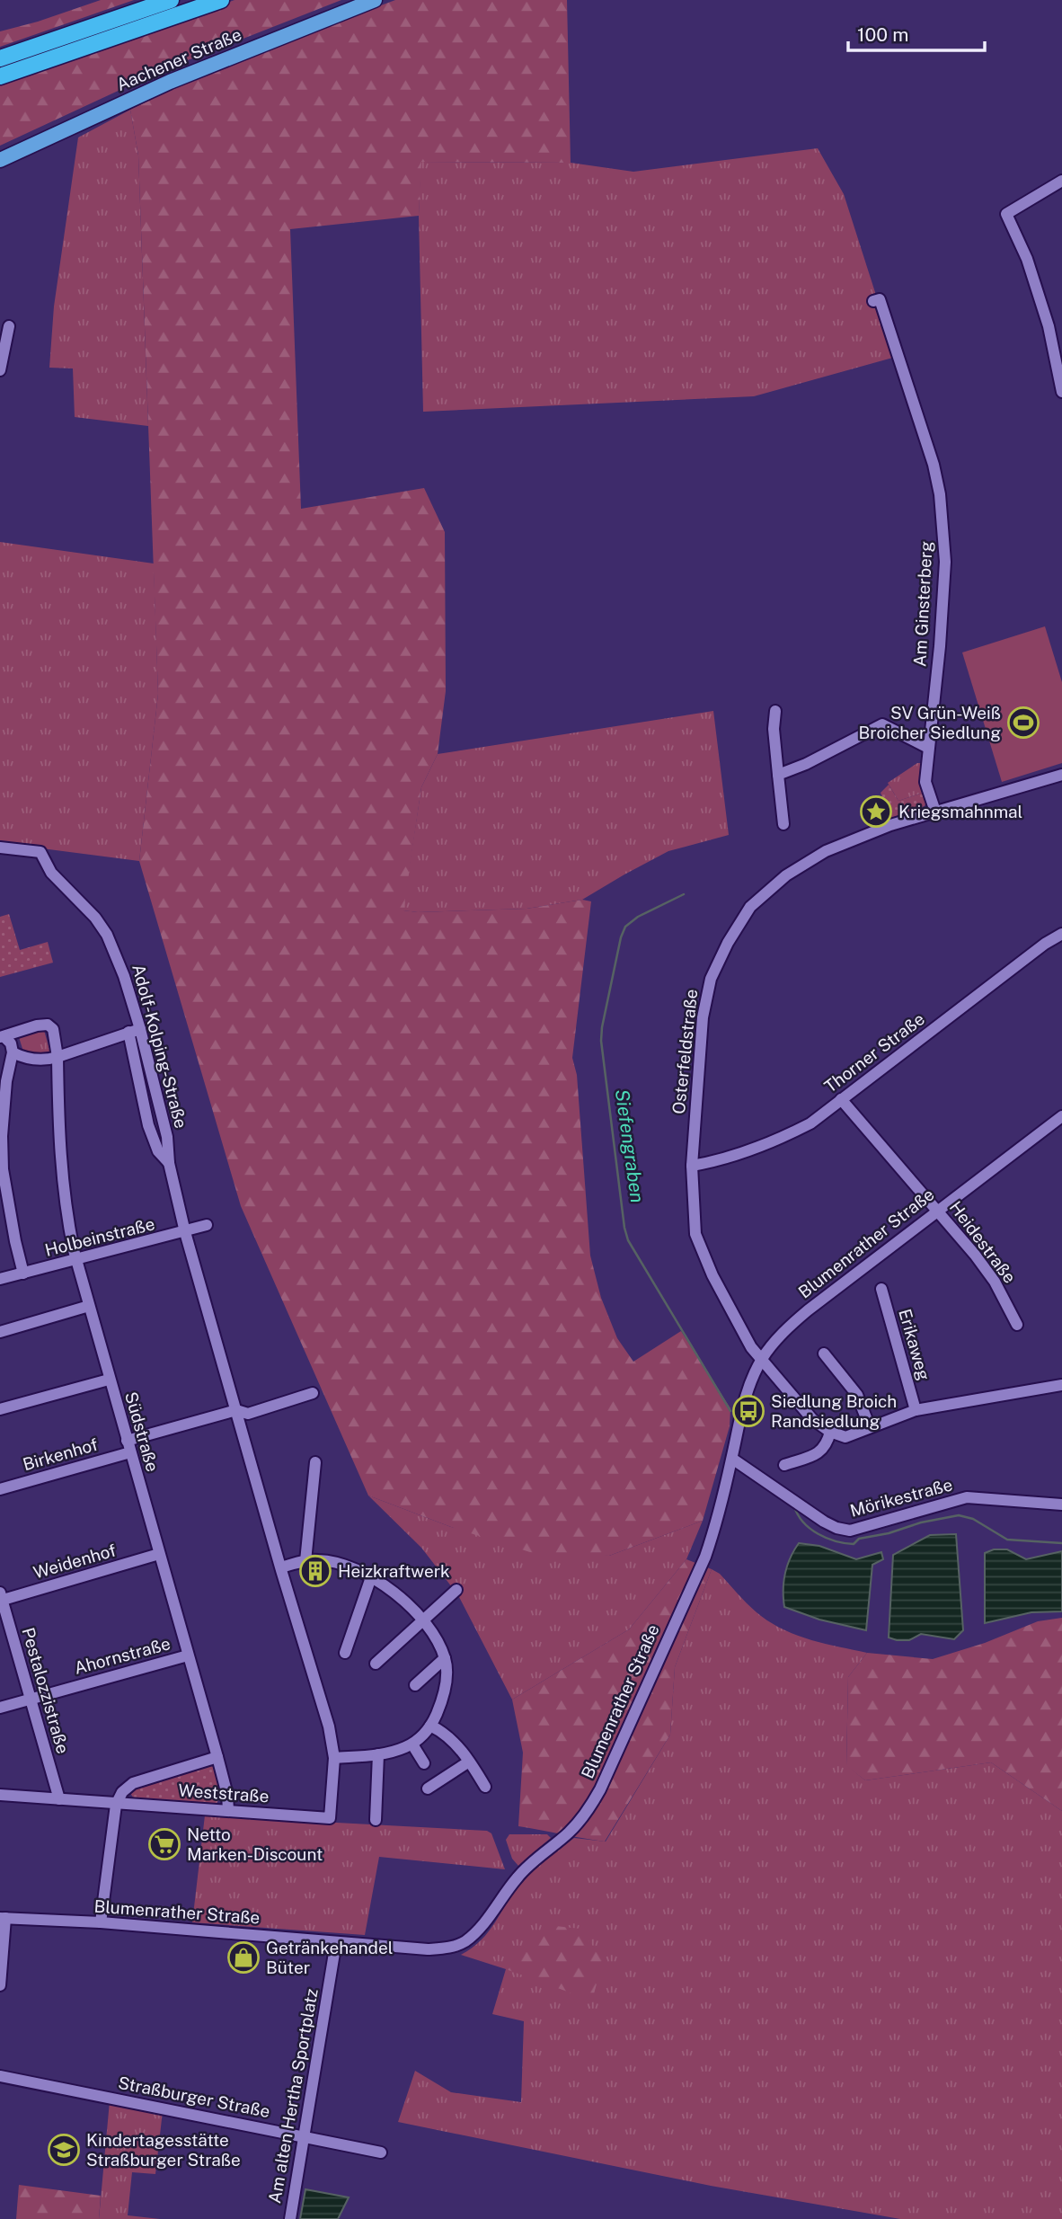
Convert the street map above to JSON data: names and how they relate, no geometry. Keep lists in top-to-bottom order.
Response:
{
  "streets": {
    "main road": ["Aachener Straße"],
    "street": [
      "Am Ginsterberg",
      "Adolf-Kolping-Straße",
      "Osterfeldstraße",
      "Thorner Straße",
      "Holbeinstraße",
      "Heidestraße",
      "Blumenrather Straße",
      "Erikaweg",
      "Südstraße",
      "Birkenhof",
      "Mörikestraße",
      "Weidenhof",
      "Ahornstraße",
      "Pestalozzistraße",
      "Weststraße",
      "Am alten Hertha Sportplatz",
      "Straßburger Straße"
    ]
  },
  "crossings": [
    ["Am Ginsterberg", "Osterfeldstraße"],
    ["Adolf-Kolping-Straße", "Holbeinstraße"],
    ["Adolf-Kolping-Straße", "Weststraße"],
    ["Osterfeldstraße", "Thorner Straße"],
    ["Osterfeldstraße", "Blumenrather Straße"],
    ["Thorner Straße", "Heidestraße"],
    ["Holbeinstraße", "Südstraße"],
    ["Heidestraße", "Blumenrather Straße"],
    ["Blumenrather Straße", "Mörikestraße"],
    ["Blumenrather Straße", "Am alten Hertha Sportplatz"],
    ["Südstraße", "Birkenhof"],
    ["Südstraße", "Weidenhof"],
    ["Südstraße", "Ahornstraße"],
    ["Südstraße", "Weststraße"],
    ["Weidenhof", "Pestalozzistraße"],
    ["Ahornstraße", "Pestalozzistraße"],
    ["Pestalozzistraße", "Weststraße"],
    ["Am alten Hertha Sportplatz", "Straßburger Straße"]
  ],
  "water": ["Siefengraben"],
  "places": {
    "sports": ["SV Grün-Weiß Broicher Siedlung"],
    "place": ["Kriegsmahnmal"],
    "bus stop": ["Siedlung Broich Randsiedlung"],
    "building": ["Heizkraftwerk"],
    "supermarket": ["Netto Marken-Discount"],
    "shop": ["Getränkehandel Büter"],
    "school or university": ["Kindertagesstätte Straßburger Straße"]
  },
  "scale_bar": "100 m"
}
